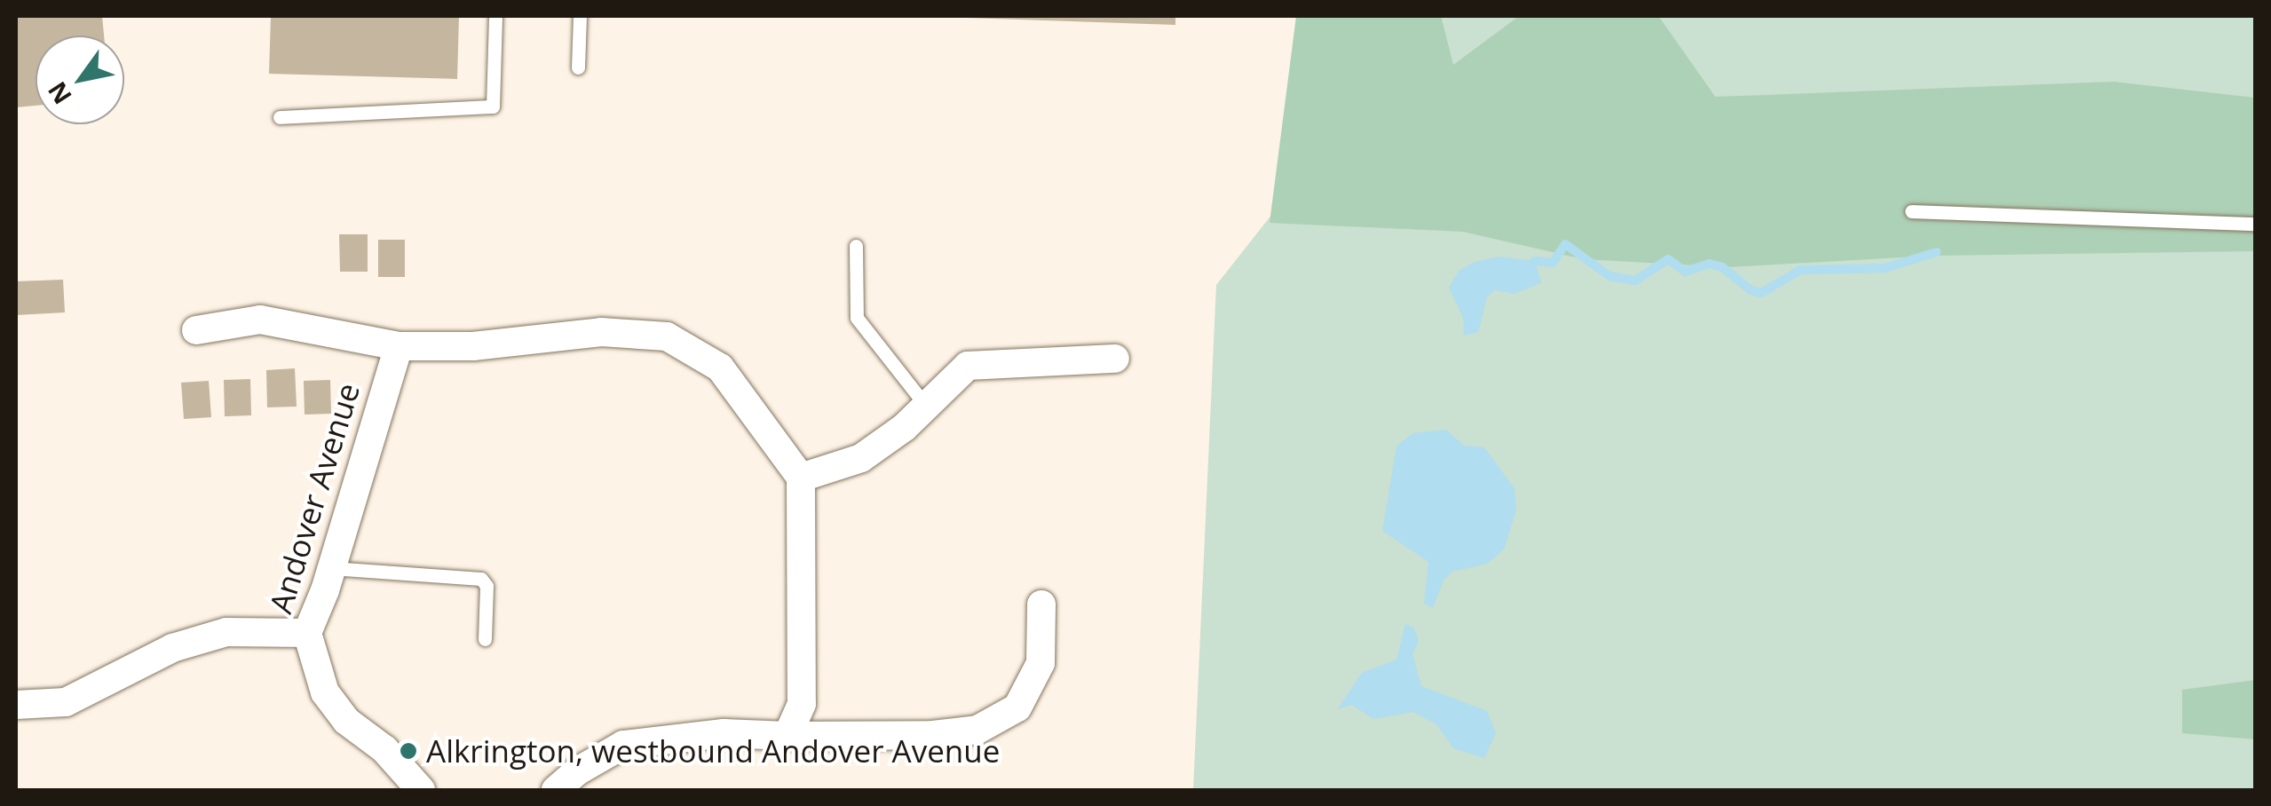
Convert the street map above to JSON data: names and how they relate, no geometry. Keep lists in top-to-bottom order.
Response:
{
  "streets": {
    "street": ["Andover Avenue"]
  },
  "places": ["Alkrington, westbound Andover Avenue"],
  "north": "bottom left"
}
